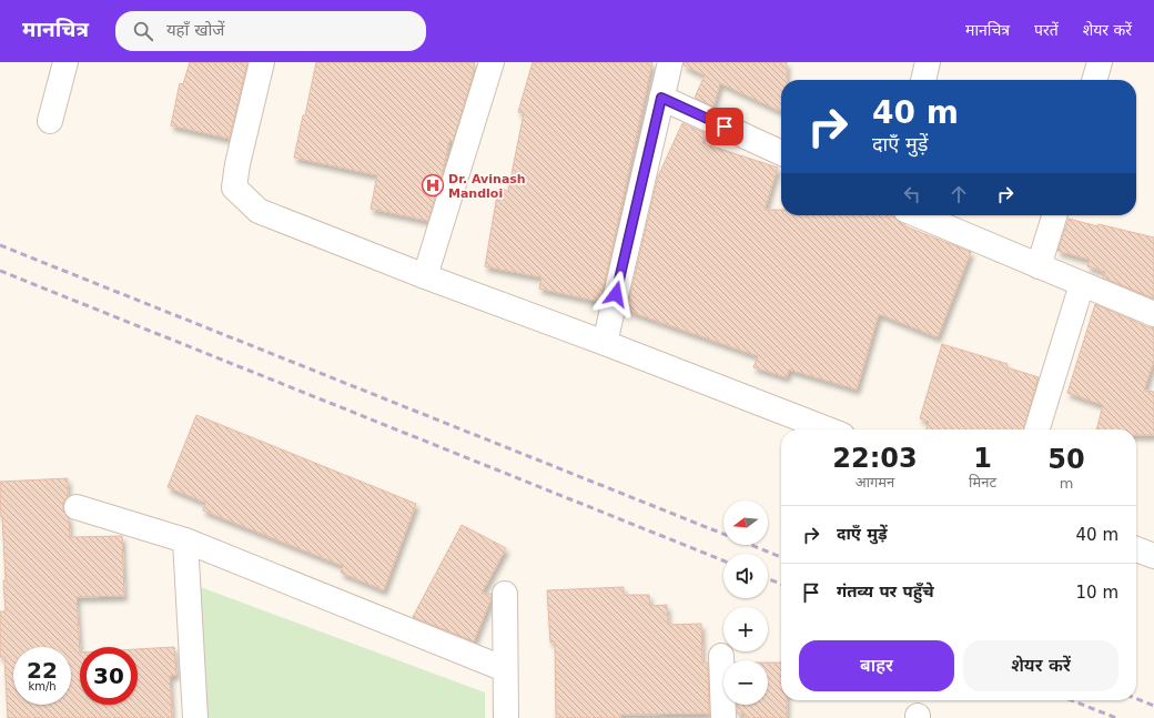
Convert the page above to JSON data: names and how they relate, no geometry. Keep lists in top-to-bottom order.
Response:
{
  "places": {
    "hospital": ["Dr. Avinash Mandloi"]
  },
  "north": "left",
  "page": {
    "header": "मानचित्र",
    "search": "यहाँ खोजें",
    "nav": ["मानचित्र", "परतें", "शेयर करें"],
    "turn": ["40 m", "दाएँ मुड़ें"],
    "eta": [
      "22:03",
      "आगमन",
      "1",
      "मिनट",
      "50",
      "m"
    ],
    "map_buttons": ["+", "−"],
    "list": [
      {
        "name": "दाएँ मुड़ें",
        "value": "40 m"
      },
      {
        "name": "गंतव्य पर पहुँचे",
        "value": "10 m"
      }
    ],
    "buttons": ["बाहर", "शेयर करें"],
    "speed": "22 km/h",
    "limit": "30"
  }
}
